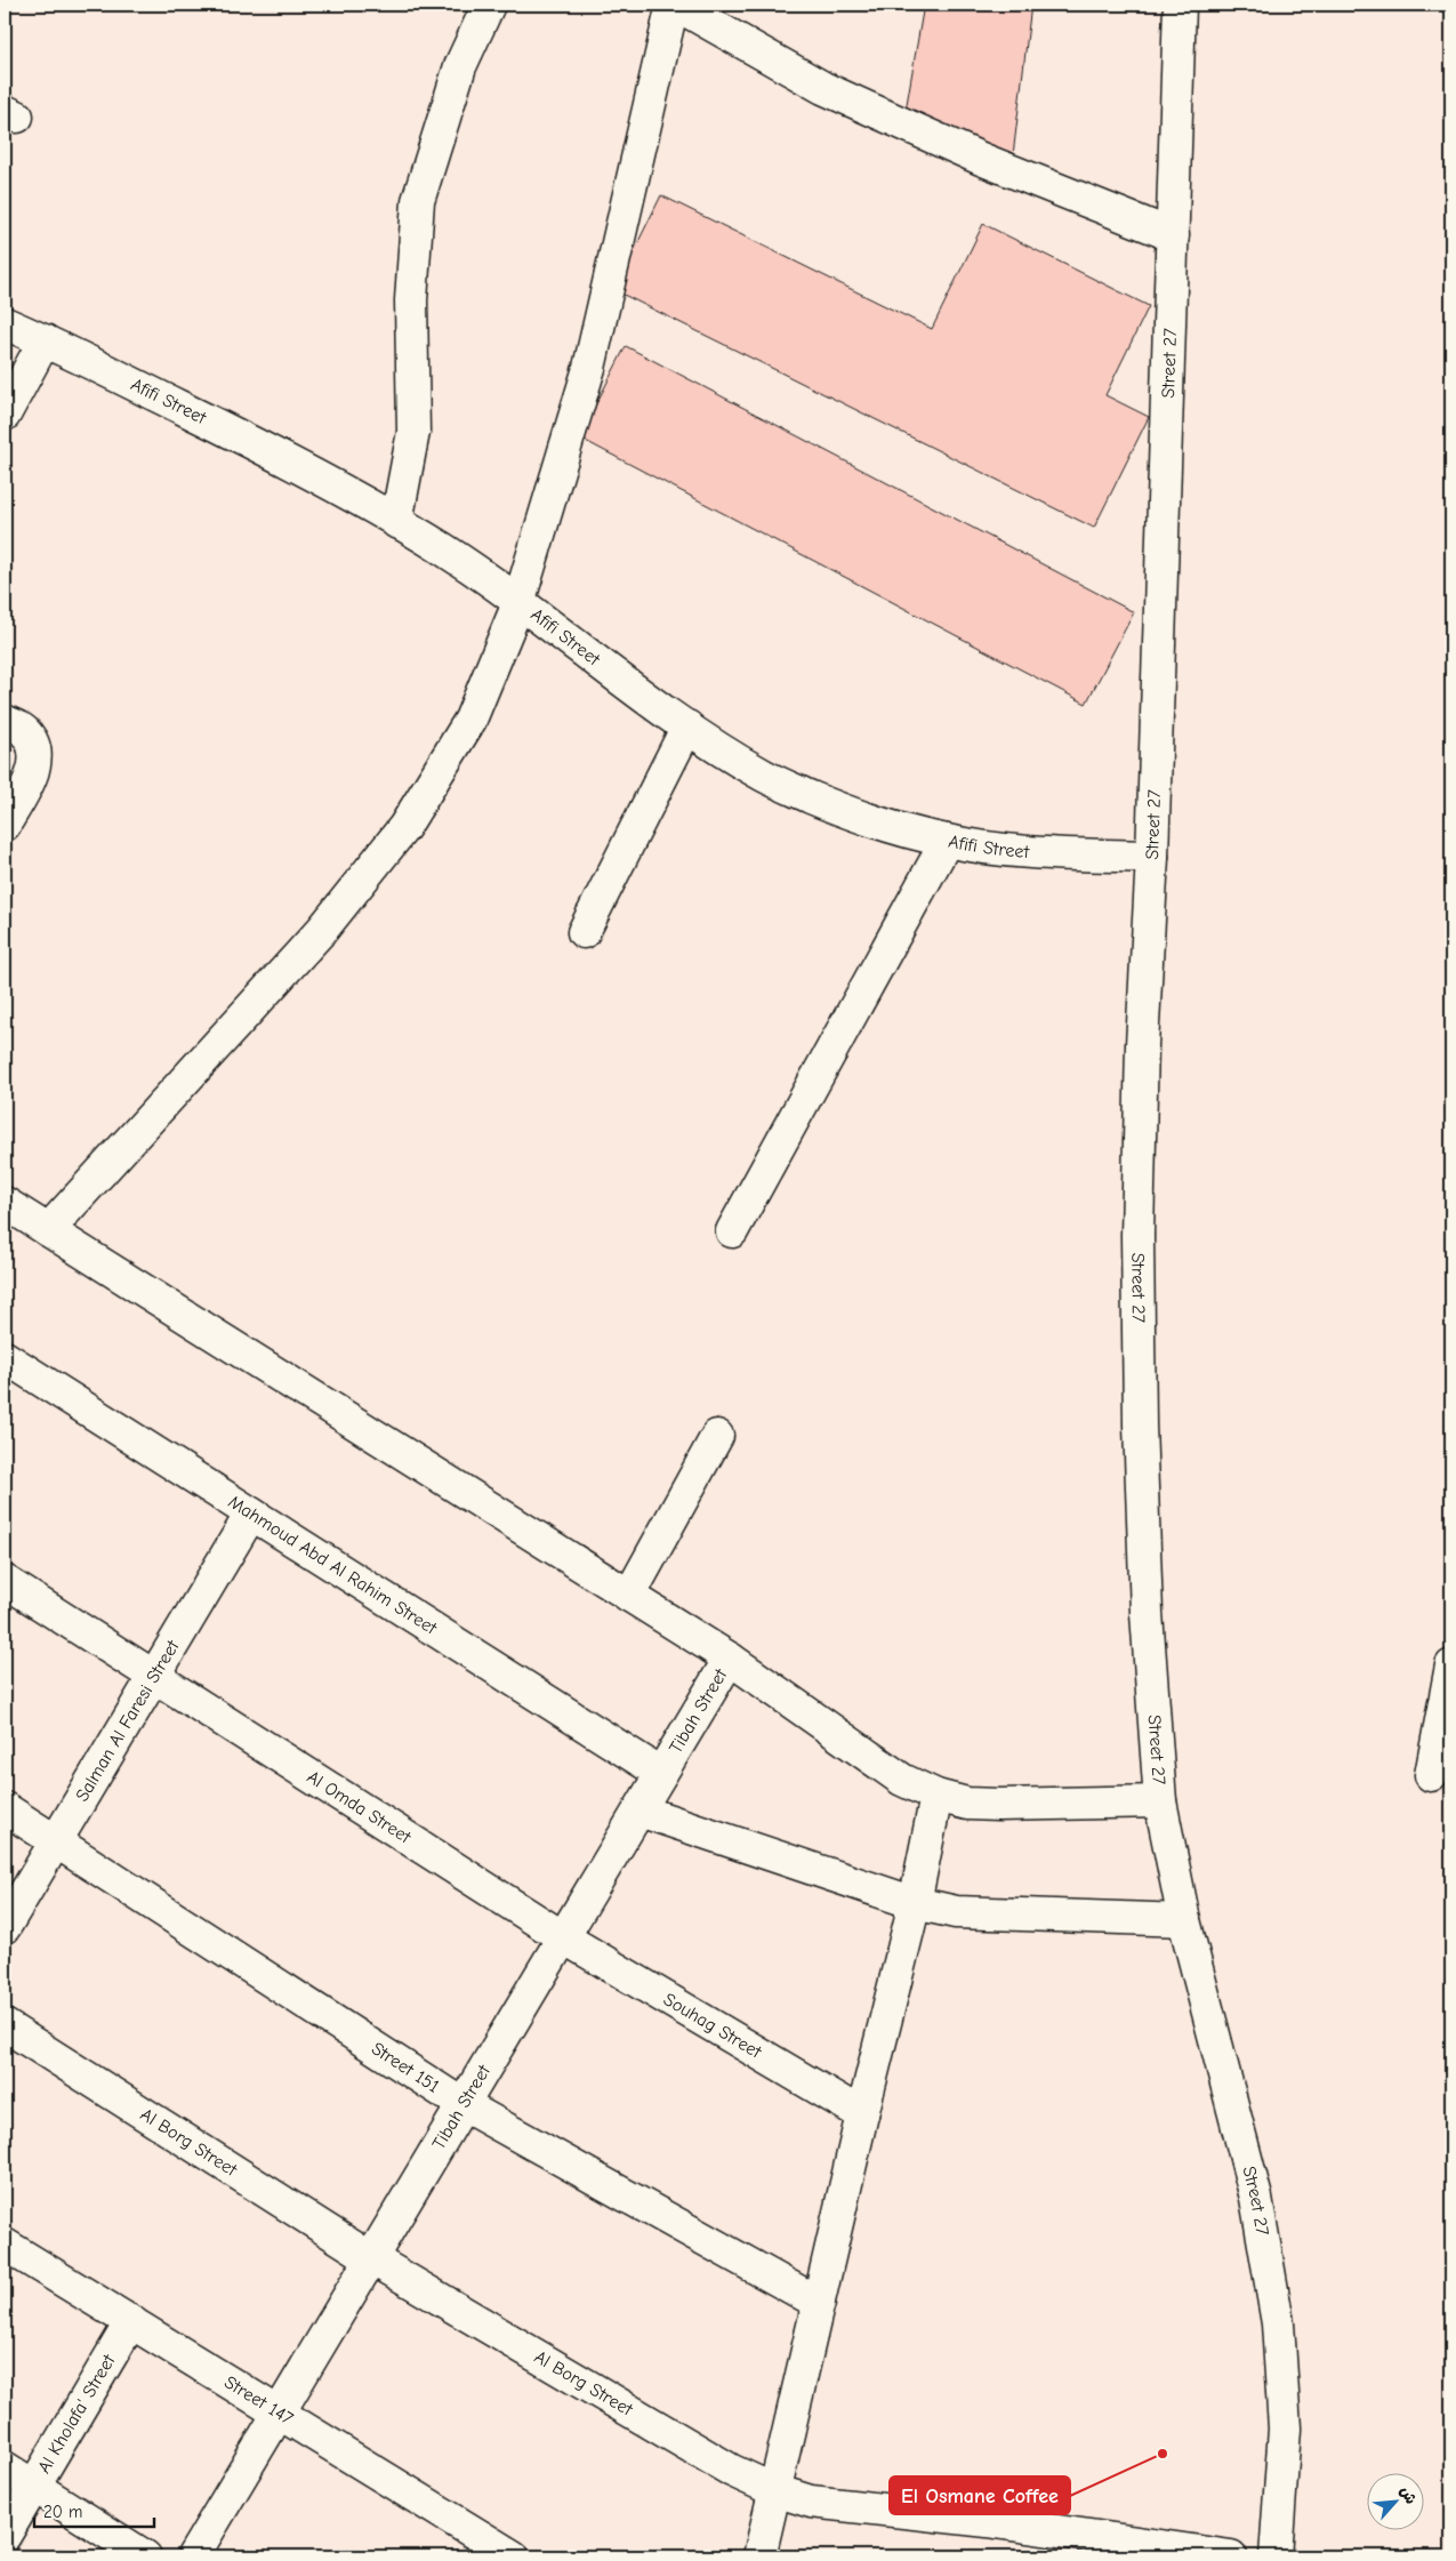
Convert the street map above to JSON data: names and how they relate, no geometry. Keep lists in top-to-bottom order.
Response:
{
  "streets": {
    "street": [
      "Street 27",
      "Afifi Street",
      "Mahmoud Abd Al Rahim Street",
      "Tibah Street",
      "Salman Al Faresi Street",
      "Al Omda Street",
      "Souhag Street",
      "Street 151",
      "Al Borg Street",
      "Street 147",
      "Al Kholafa' Street"
    ]
  },
  "crossings": [
    ["Street 27", "Afifi Street"],
    ["Mahmoud Abd Al Rahim Street", "Tibah Street"],
    ["Mahmoud Abd Al Rahim Street", "Salman Al Faresi Street"],
    ["Tibah Street", "Al Omda Street"],
    ["Tibah Street", "Souhag Street"],
    ["Tibah Street", "Street 151"],
    ["Tibah Street", "Al Borg Street"],
    ["Tibah Street", "Street 147"],
    ["Salman Al Faresi Street", "Al Omda Street"],
    ["Salman Al Faresi Street", "Street 151"],
    ["Al Omda Street", "Souhag Street"],
    ["Street 147", "Al Kholafa' Street"]
  ],
  "places": ["El Osmane Coffee"],
  "scale_bar": "20 m",
  "north": "top right"
}
